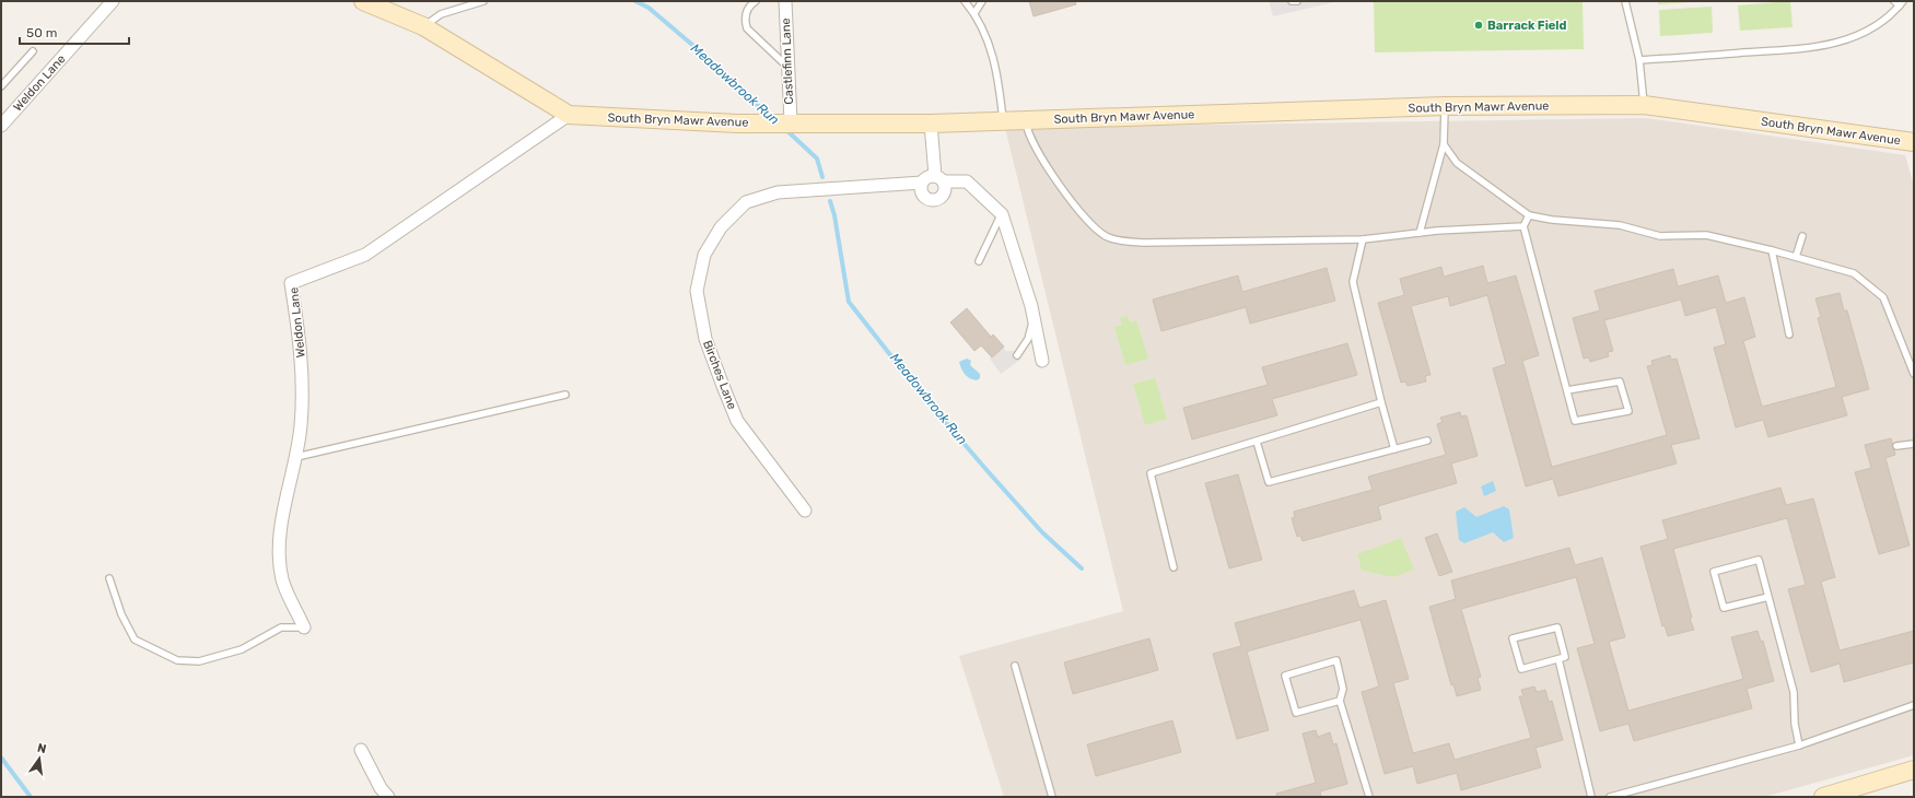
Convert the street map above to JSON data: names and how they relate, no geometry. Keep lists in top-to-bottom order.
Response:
{
  "streets": {
    "main road": ["South Bryn Mawr Avenue"],
    "street": ["Castlefinn Lane", "Weldon Lane", "Birches Lane"]
  },
  "crossings": [
    ["Castlefinn Lane", "South Bryn Mawr Avenue"],
    ["Weldon Lane", "South Bryn Mawr Avenue"]
  ],
  "water": ["Meadowbrook Run"],
  "places": ["Barrack Field"],
  "scale_bar": "50 m",
  "north": "top"
}
